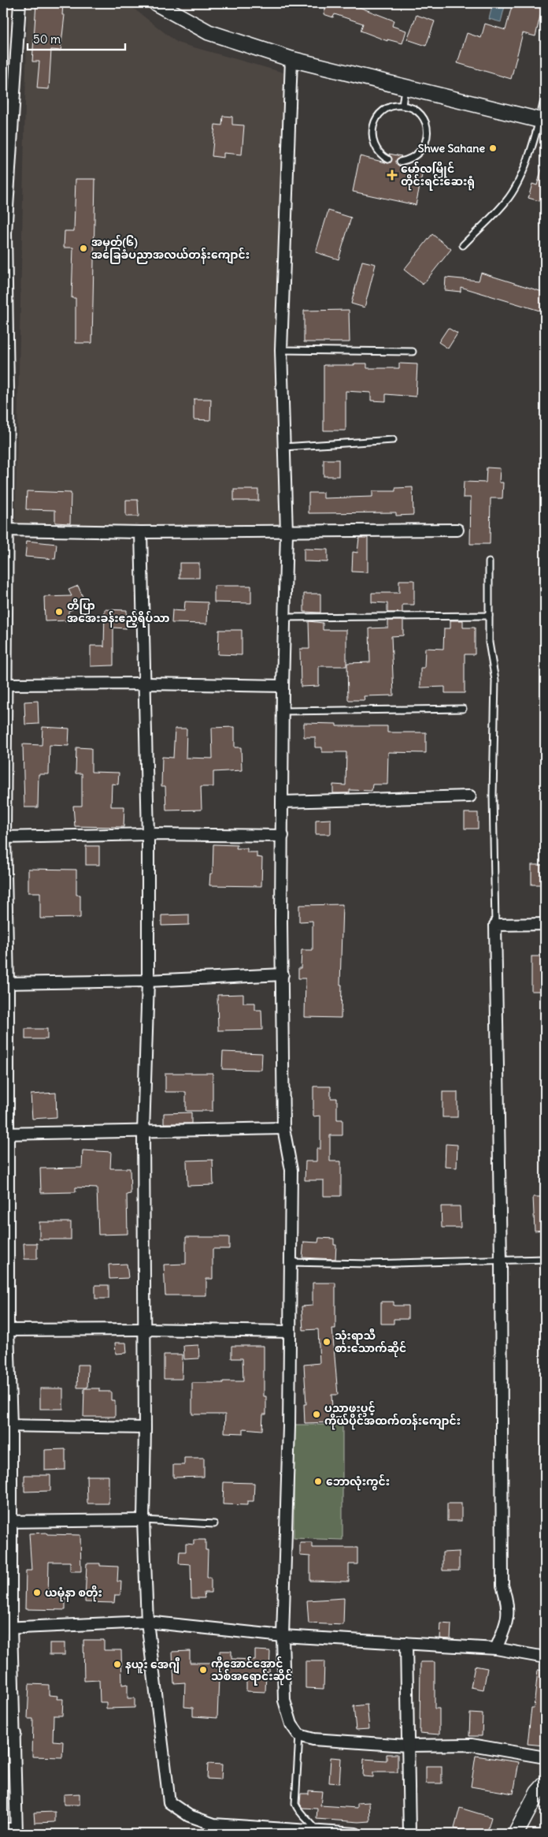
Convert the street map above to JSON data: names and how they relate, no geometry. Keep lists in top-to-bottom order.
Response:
{
  "places": {
    "other": [
      "Shwe Sahane",
      "အမှတ်(၆) အခြေခံပညာအလယ်တန်းကျောင်း",
      "တိပြာ အအေးခန်းဧည့်ရိပ်သာ",
      "သုံးရာသီ စားသောက်ဆိုင်",
      "ပညာဖူးပွင့် ကိုယ်ပိုင်အထက်တန်းကျောင်း",
      "ဘောလုံးကွင်း",
      "ယမုံနာ စတိုး",
      "နယူး အေဂျီ",
      "ကိုအောင်အောင် သစ်အရောင်းဆိုင်"
    ],
    "health": ["မော်လမြိုင် တိုင်းရင်းဆေးရုံ"]
  },
  "scale_bar": "50 m"
}
